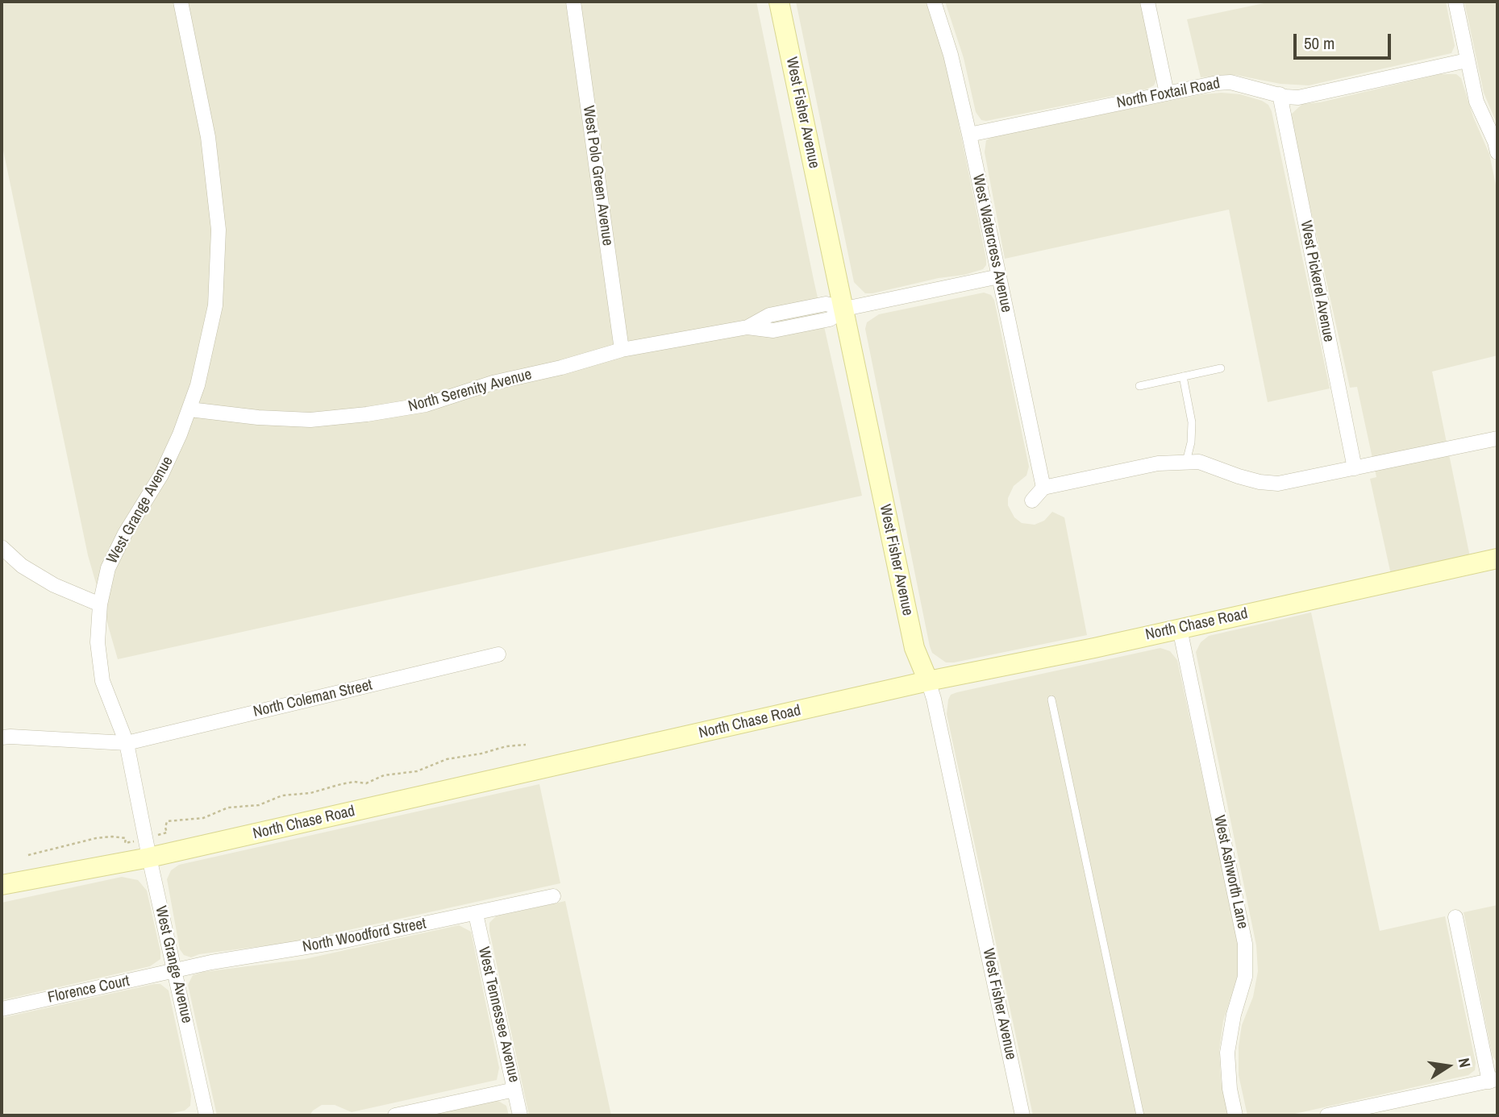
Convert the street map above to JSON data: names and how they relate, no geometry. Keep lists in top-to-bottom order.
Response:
{
  "streets": {
    "street": [
      "North Foxtail Road",
      "West Fisher Avenue",
      "West Polo Green Avenue",
      "West Watercress Avenue",
      "West Pickerel Avenue",
      "North Serenity Avenue",
      "West Grange Avenue",
      "North Chase Road",
      "North Coleman Street",
      "West Ashworth Lane",
      "North Woodford Street",
      "Florence Court",
      "West Tennessee Avenue"
    ]
  },
  "crossings": [
    ["North Foxtail Road", "West Watercress Avenue"],
    ["North Foxtail Road", "West Pickerel Avenue"],
    ["West Fisher Avenue", "North Serenity Avenue"],
    ["West Fisher Avenue", "North Chase Road"],
    ["West Polo Green Avenue", "North Serenity Avenue"],
    ["West Watercress Avenue", "North Serenity Avenue"],
    ["North Serenity Avenue", "West Grange Avenue"],
    ["West Grange Avenue", "North Chase Road"],
    ["West Grange Avenue", "North Coleman Street"],
    ["West Grange Avenue", "North Woodford Street"],
    ["West Grange Avenue", "Florence Court"],
    ["North Chase Road", "West Ashworth Lane"],
    ["North Woodford Street", "Florence Court"],
    ["North Woodford Street", "West Tennessee Avenue"]
  ],
  "scale_bar": "50 m",
  "north": "right"
}
